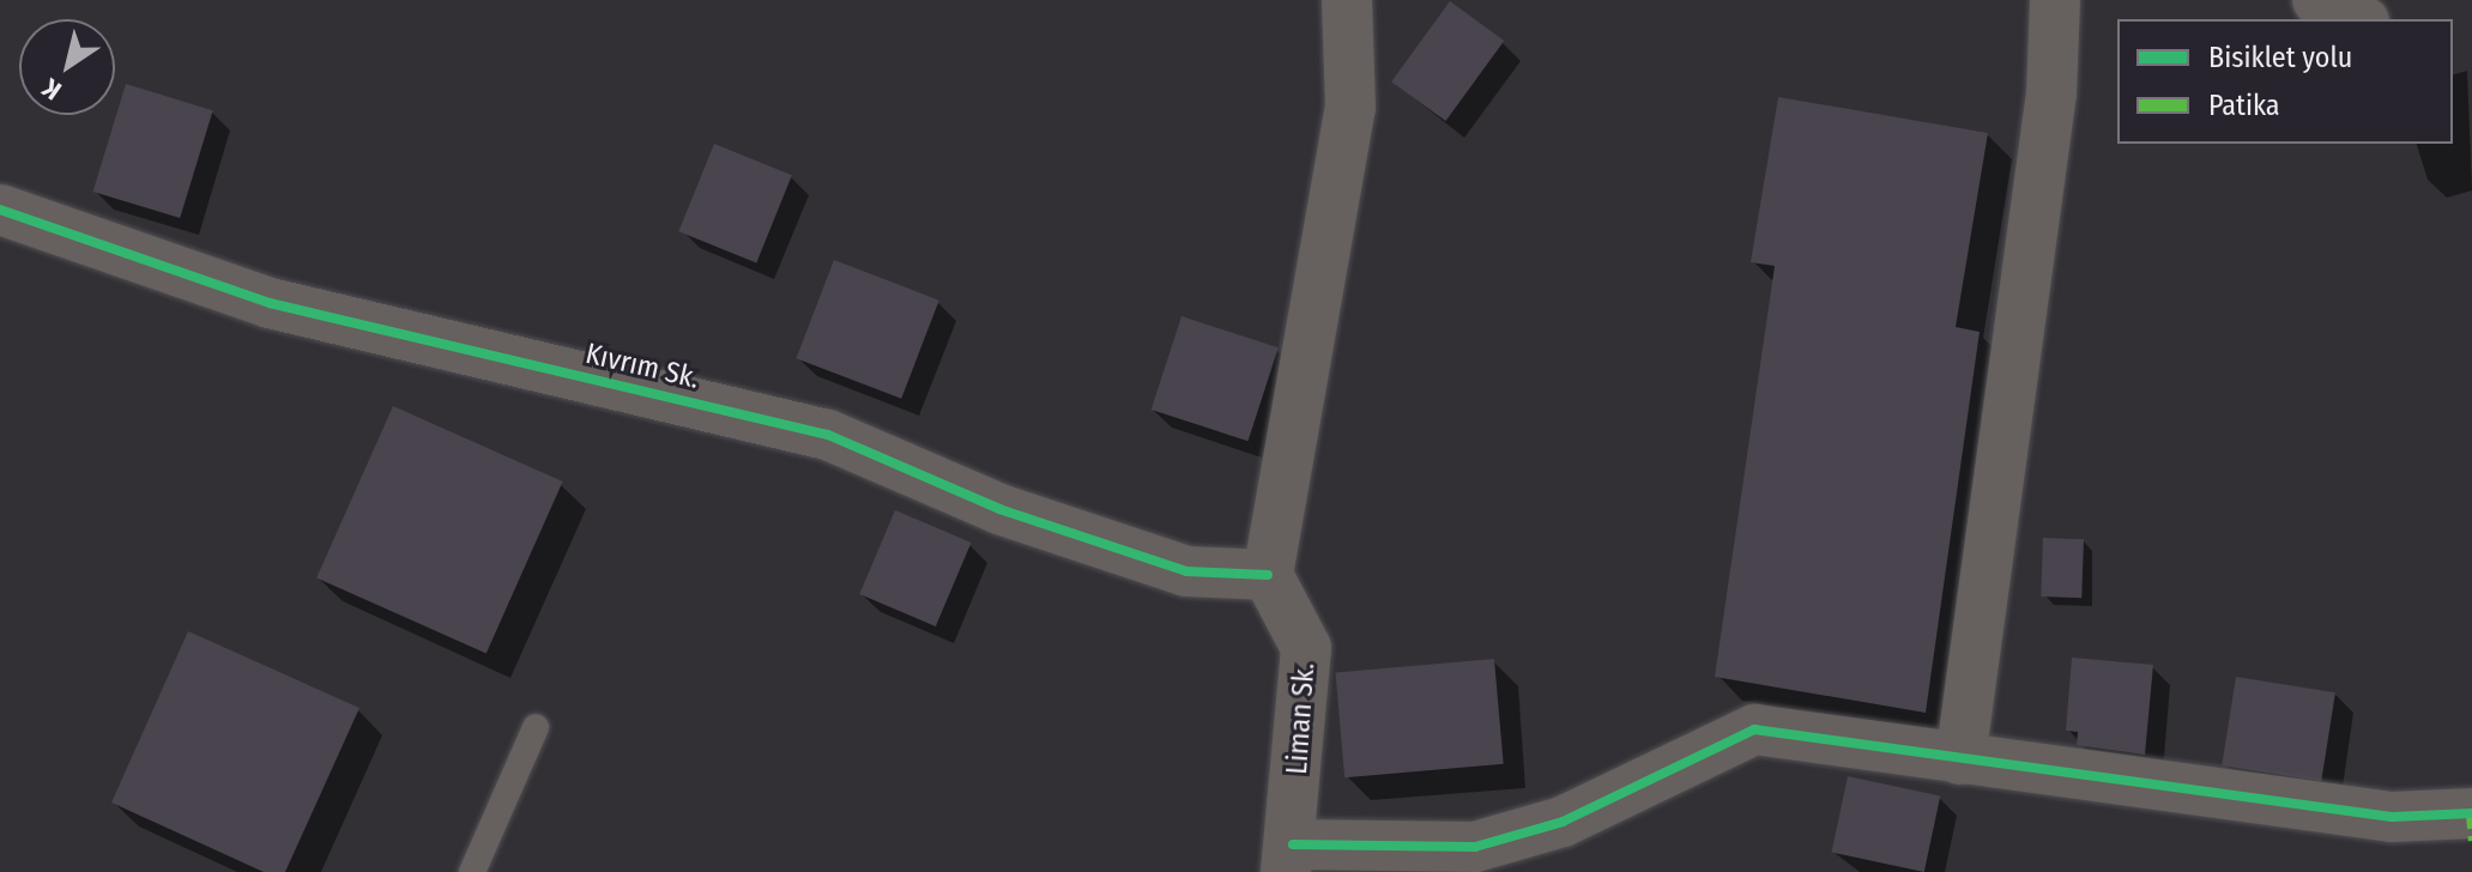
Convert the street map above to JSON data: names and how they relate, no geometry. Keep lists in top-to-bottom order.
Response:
{
  "streets": {
    "street": ["Kıvrım Sk.", "Liman Sk."]
  },
  "crossings": [
    ["Kıvrım Sk.", "Liman Sk."]
  ],
  "legend": ["Bisiklet yolu", "Patika"],
  "north": "bottom left"
}
